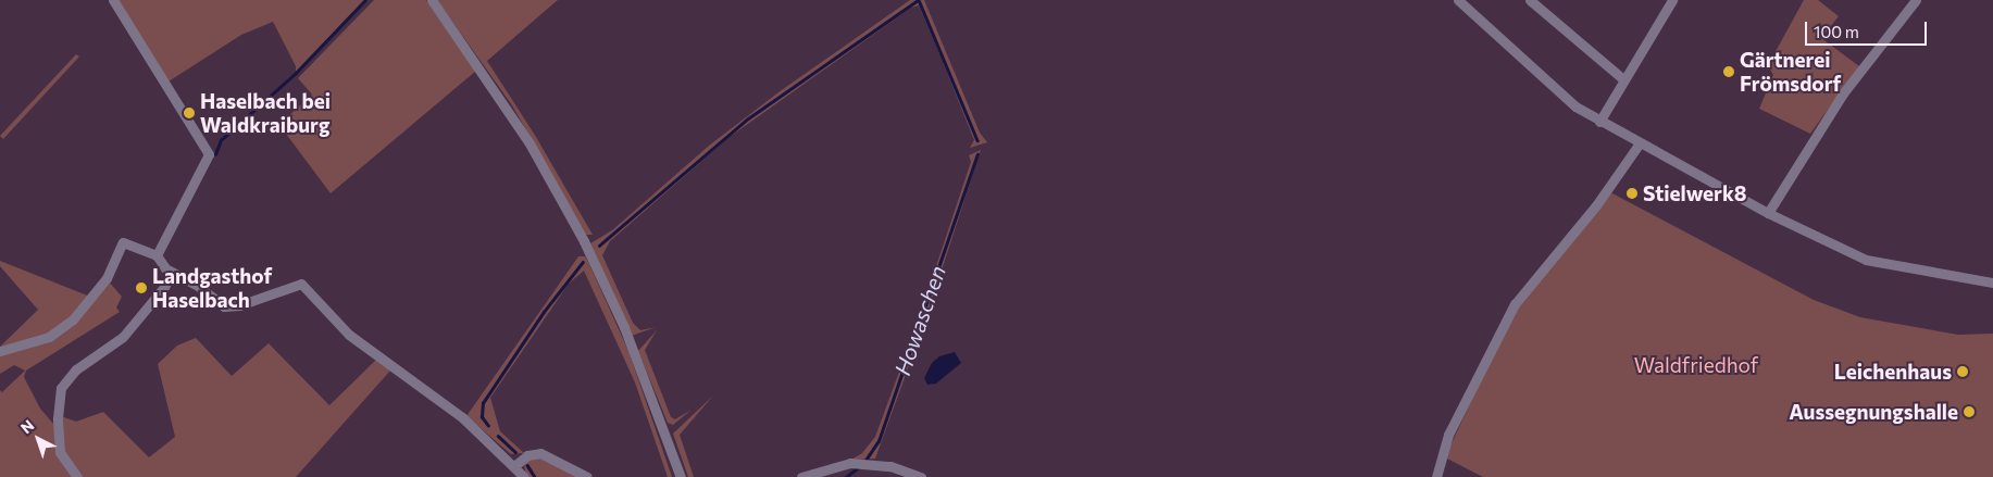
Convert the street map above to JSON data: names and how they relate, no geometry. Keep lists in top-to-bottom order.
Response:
{
  "water": ["Howaschen"],
  "parks": ["Waldfriedhof"],
  "places": [
    "Gärtnerei Frömsdorf",
    "Haselbach bei Waldkraiburg",
    "Stielwerk8",
    "Landgasthof Haselbach",
    "Leichenhaus",
    "Aussegnungshalle"
  ],
  "scale_bar": "100 m",
  "north": "top left"
}
